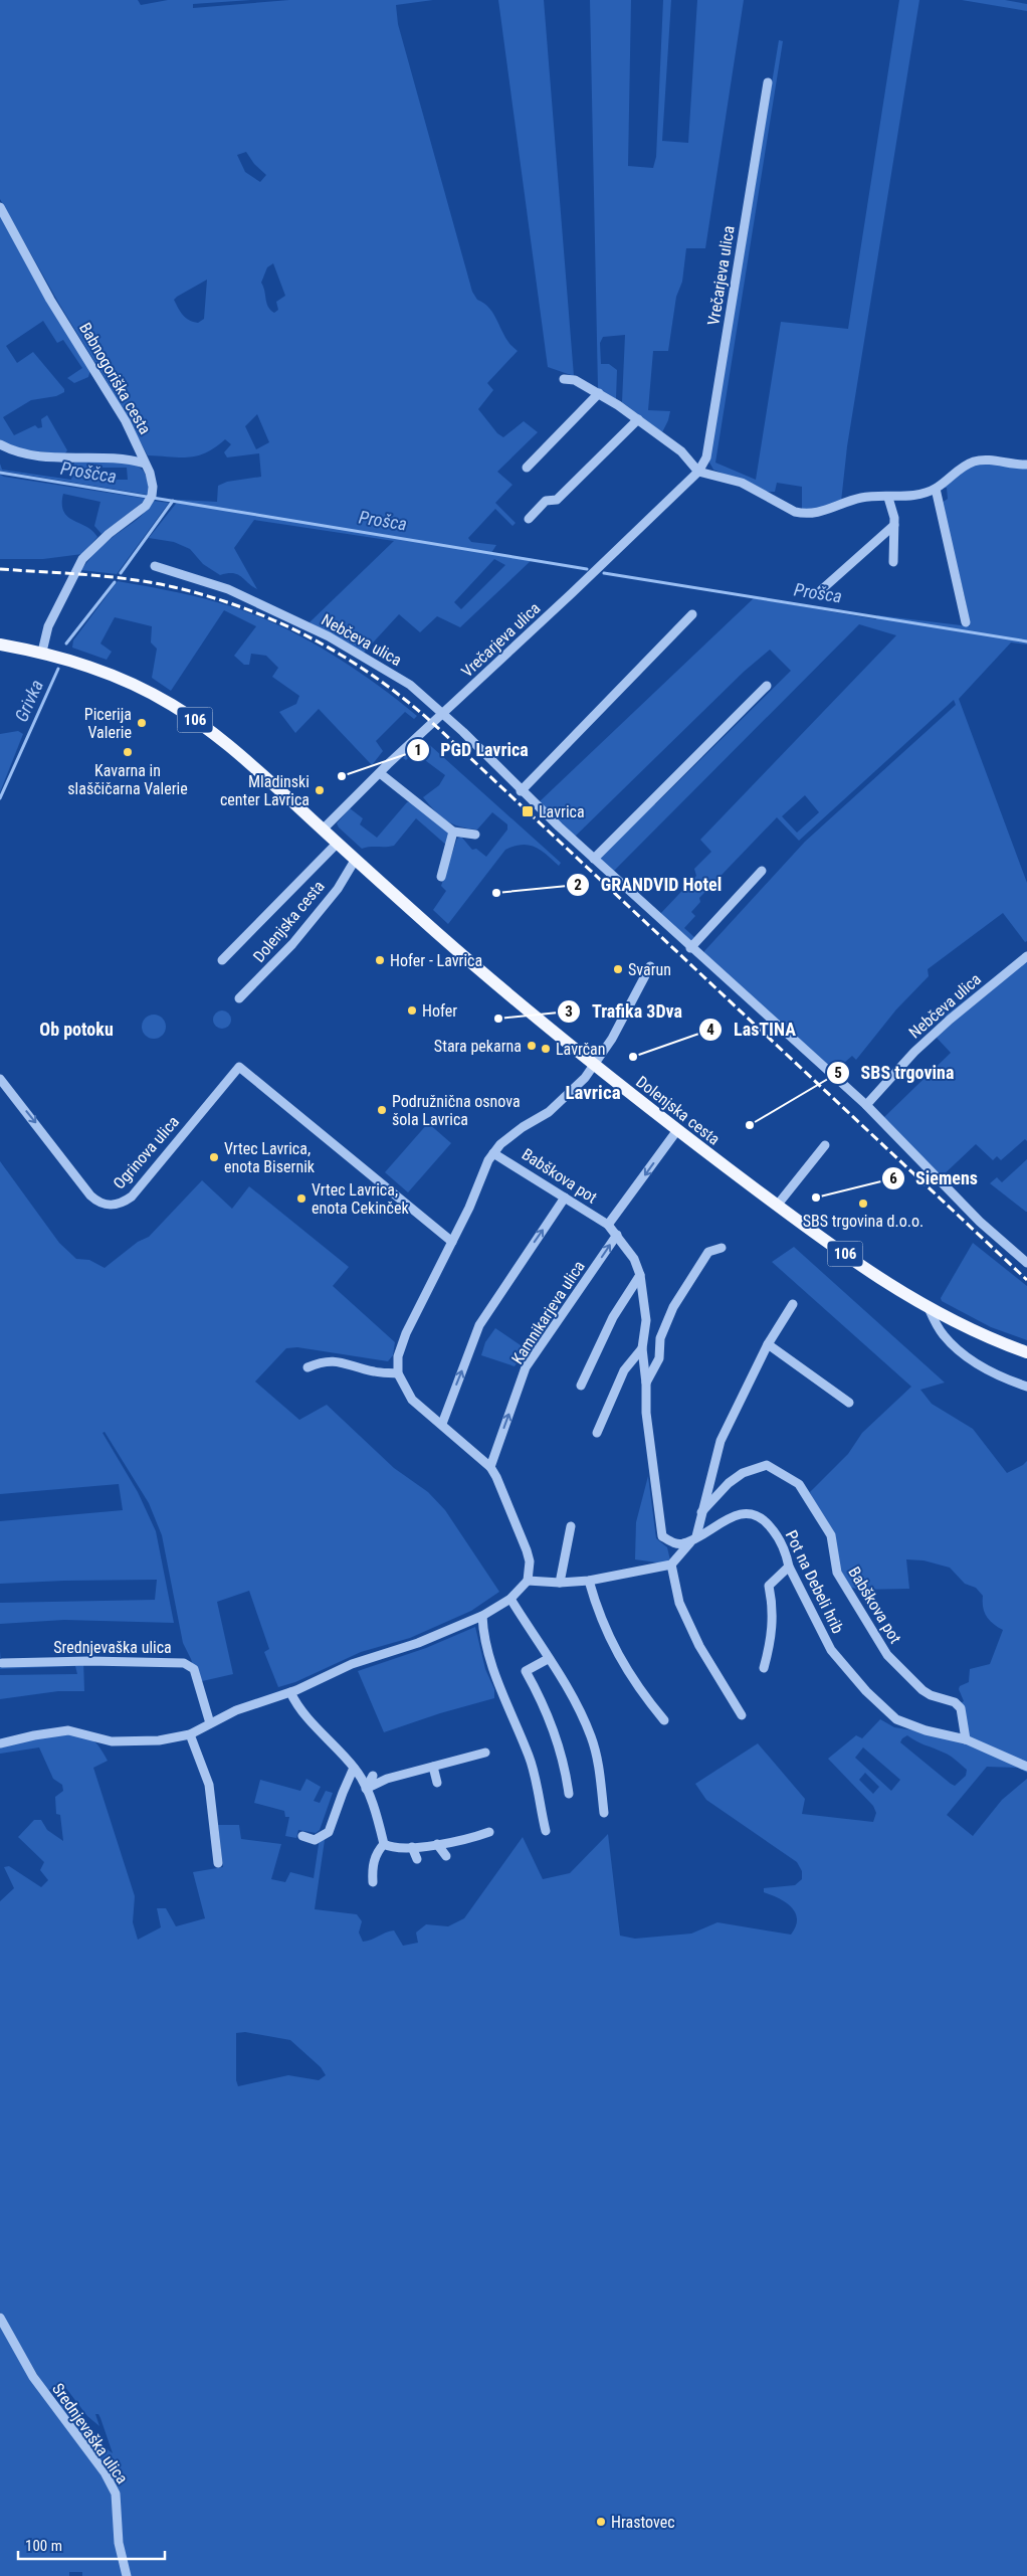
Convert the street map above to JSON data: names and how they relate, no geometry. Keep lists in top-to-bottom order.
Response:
{
  "streets": {
    "main road": ["106", "Dolenjska cesta"],
    "street": [
      "Vrečarjeva ulica",
      "Babnogoriška cesta",
      "Nebčeva ulica",
      "Ogrinova ulica",
      "Babškova pot",
      "Kamnikarjeva ulica",
      "Pot na Debeli hrib",
      "Srednjevaška ulica"
    ]
  },
  "crossings": [
    ["Vrečarjeva ulica", "Nebčeva ulica"],
    ["Vrečarjeva ulica", "Dolenjska cesta"],
    ["Babškova pot", "Kamnikarjeva ulica"],
    ["Babškova pot", "Pot na Debeli hrib"]
  ],
  "districts": ["Ob potoku", "Lavrica"],
  "water": ["Proščca", "Prošca", "Grivka"],
  "places": {
    "other": [
      "Picerija Valerie",
      "Kavarna in slaščičarna Valerie",
      "PGD Lavrica",
      "Mladinski center Lavrica",
      "GRANDVID Hotel",
      "Hofer - Lavrica",
      "Svarun",
      "Hofer",
      "Trafika 3Dva",
      "Stara pekarna",
      "Lavrčan",
      "LasTINA",
      "Podružnična osnova šola Lavrica",
      "SBS trgovina",
      "Vrtec Lavrica, enota Bisernik",
      "Siemens",
      "Vrtec Lavrica, enota Cekinček",
      "SBS trgovina d.o.o.",
      "Hrastovec"
    ],
    "transit": ["Lavrica"]
  },
  "scale_bar": "100 m"
}
